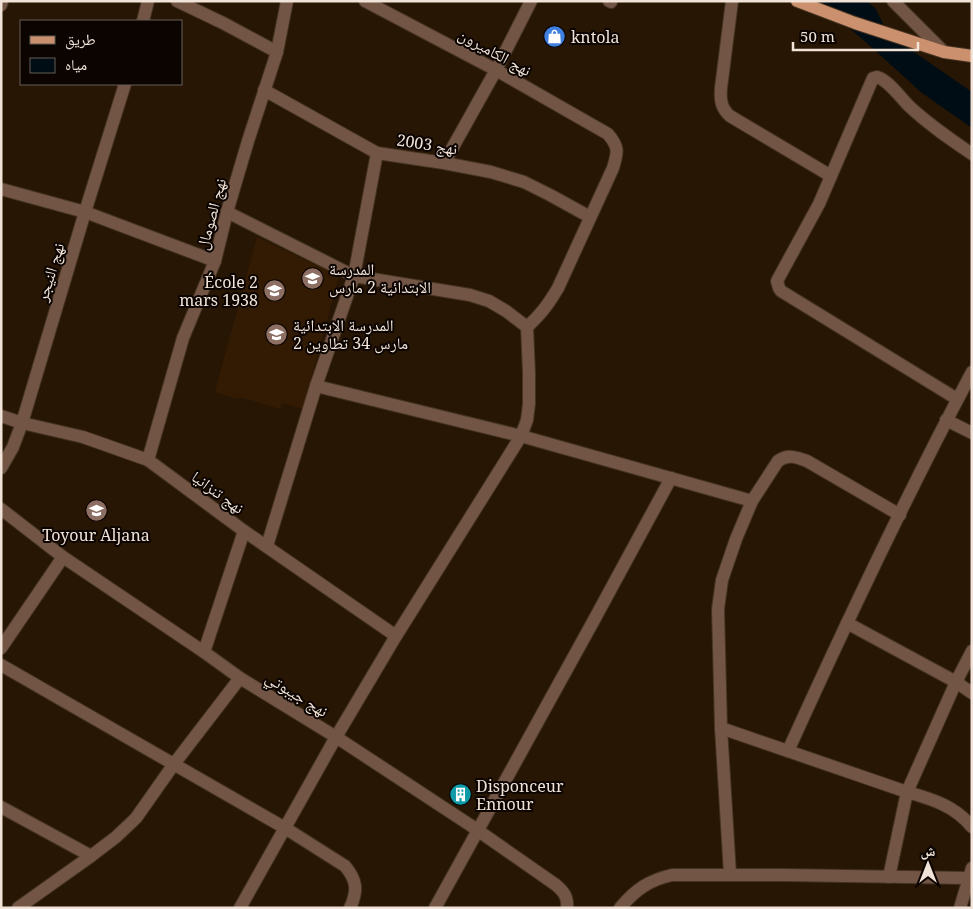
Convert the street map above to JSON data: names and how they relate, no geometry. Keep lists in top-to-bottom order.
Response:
{
  "streets": {
    "street": [
      "نهج الكاميرون",
      "نهج 2003",
      "نهج الصومال",
      "نهج النيجر",
      "نهج تنزانيا",
      "نهج جيبوتي"
    ]
  },
  "crossings": [
    ["نهج الكاميرون", "نهج 2003"],
    ["نهج 2003", "نهج الصومال"],
    ["نهج الصومال", "نهج تنزانيا"],
    ["نهج النيجر", "نهج تنزانيا"]
  ],
  "places": {
    "shop": ["kntola"],
    "school or university": [
      "المدرسة الابتدائية 2 مارس",
      "École 2 mars 1938",
      "المدرسة الابتدائية 2 مارس 34 تطاوين",
      "Toyour Aljana"
    ],
    "building": ["Disponceur Ennour"]
  },
  "legend": ["طريق", "مياه"],
  "scale_bar": "50 m",
  "north": "top"
}
